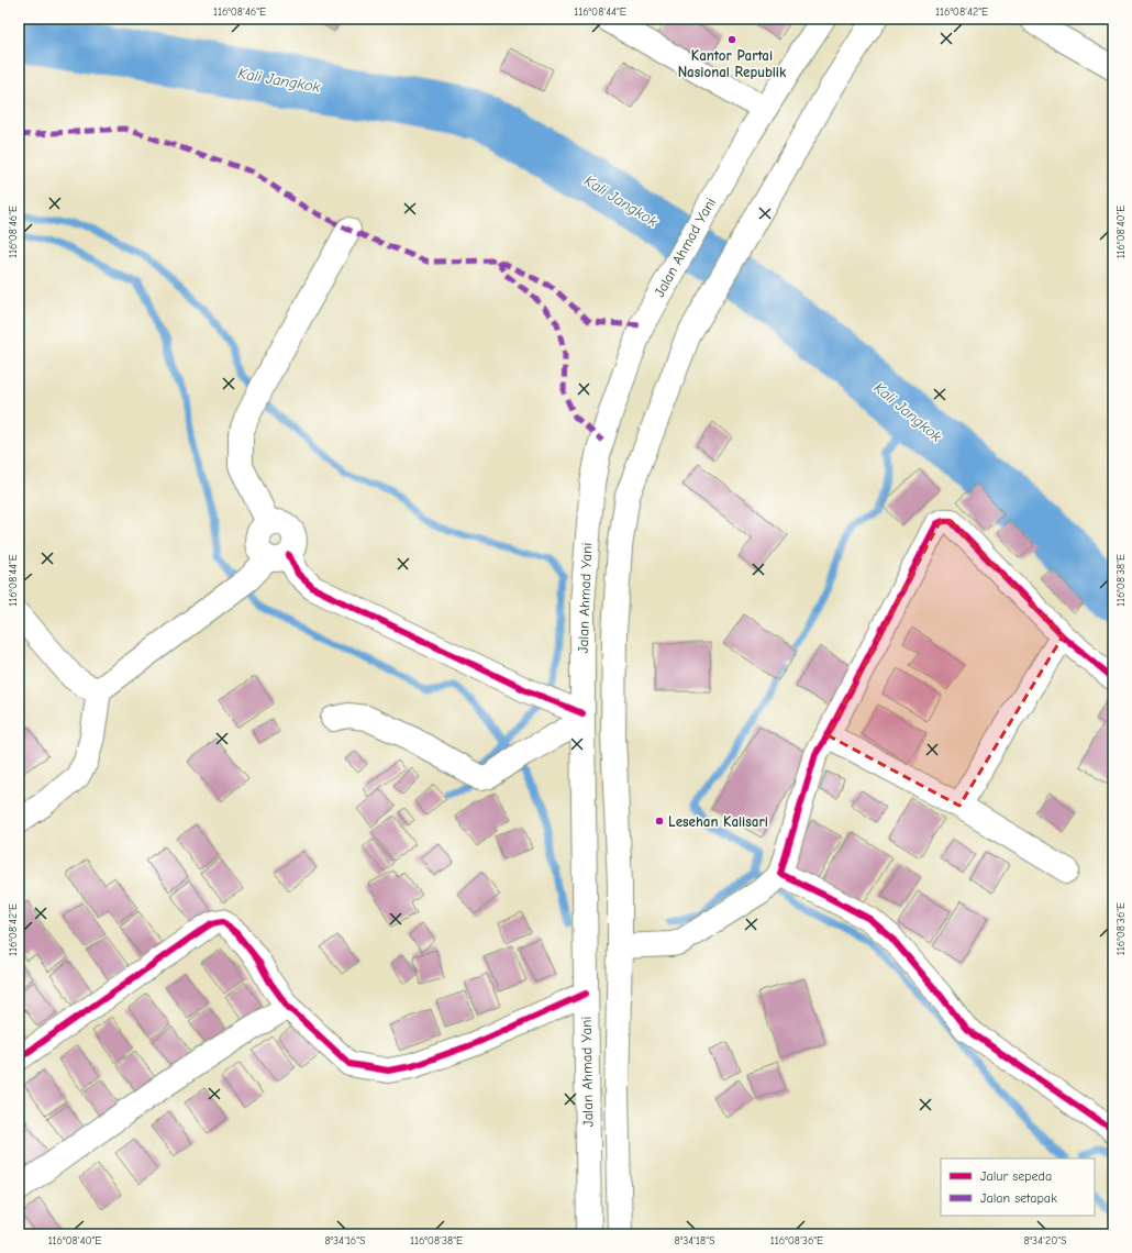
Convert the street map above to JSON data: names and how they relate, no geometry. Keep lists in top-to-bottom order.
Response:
{
  "streets": {
    "main road": ["Jalan Ahmad Yani"]
  },
  "water": ["Kali Jangkok"],
  "places": ["Kantor Partai Nasional Republik", "Lesehan Kalisari"],
  "legend": ["Jalur sepeda", "Jalan setapak"],
  "coordinates": [
    "116°08'46\"E",
    "116°08'44\"E",
    "116°08'42\"E",
    "116°08'40\"E",
    "116°08'38\"E",
    "116°08'36\"E",
    "8°34'16\"S",
    "8°34'18\"S",
    "8°34'20\"S"
  ]
}
